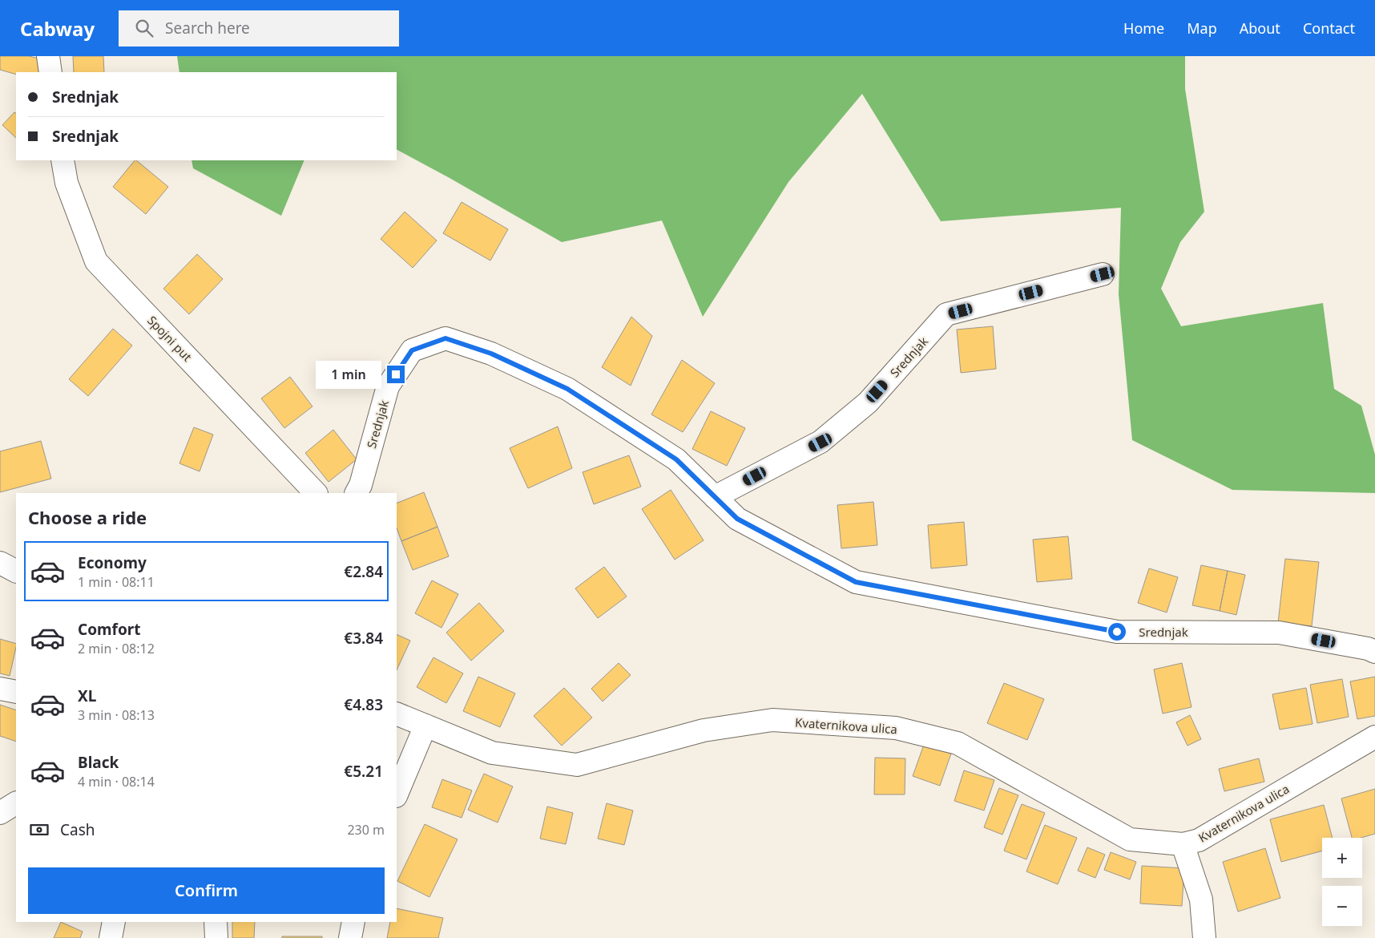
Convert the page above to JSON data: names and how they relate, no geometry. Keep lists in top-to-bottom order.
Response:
{
  "streets": {
    "street": ["Spojni put", "Srednjak", "Kvaternikova ulica"]
  },
  "page": {
    "header": "Cabway",
    "search": "Search here",
    "nav": [
      "Home",
      "Map",
      "About",
      "Contact"
    ],
    "banner": ["Srednjak", "Srednjak"],
    "bubble": "1 min",
    "heading": "Choose a ride",
    "list": [
      {
        "name": "Economy",
        "note": "1 min · 08:11",
        "value": "€2.84"
      },
      {
        "name": "Comfort",
        "note": "2 min · 08:12",
        "value": "€3.84"
      },
      {
        "name": "XL",
        "note": "3 min · 08:13",
        "value": "€4.83"
      },
      {
        "name": "Black",
        "note": "4 min · 08:14",
        "value": "€5.21"
      }
    ],
    "pay": ["Cash", "230 m"],
    "map_buttons": ["+", "−"],
    "buttons": "Confirm"
  }
}
